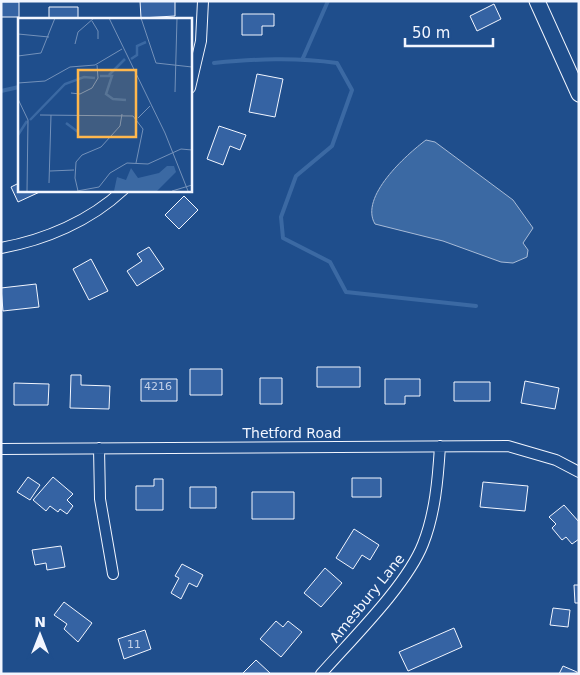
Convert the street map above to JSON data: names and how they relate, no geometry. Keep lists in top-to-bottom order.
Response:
{
  "streets": {
    "street": ["Thetford Road", "Amesbury Lane"]
  },
  "crossings": [
    ["Thetford Road", "Amesbury Lane"]
  ],
  "house_numbers": ["4216", "11"],
  "scale_bar": "50 m",
  "north": "top"
}
